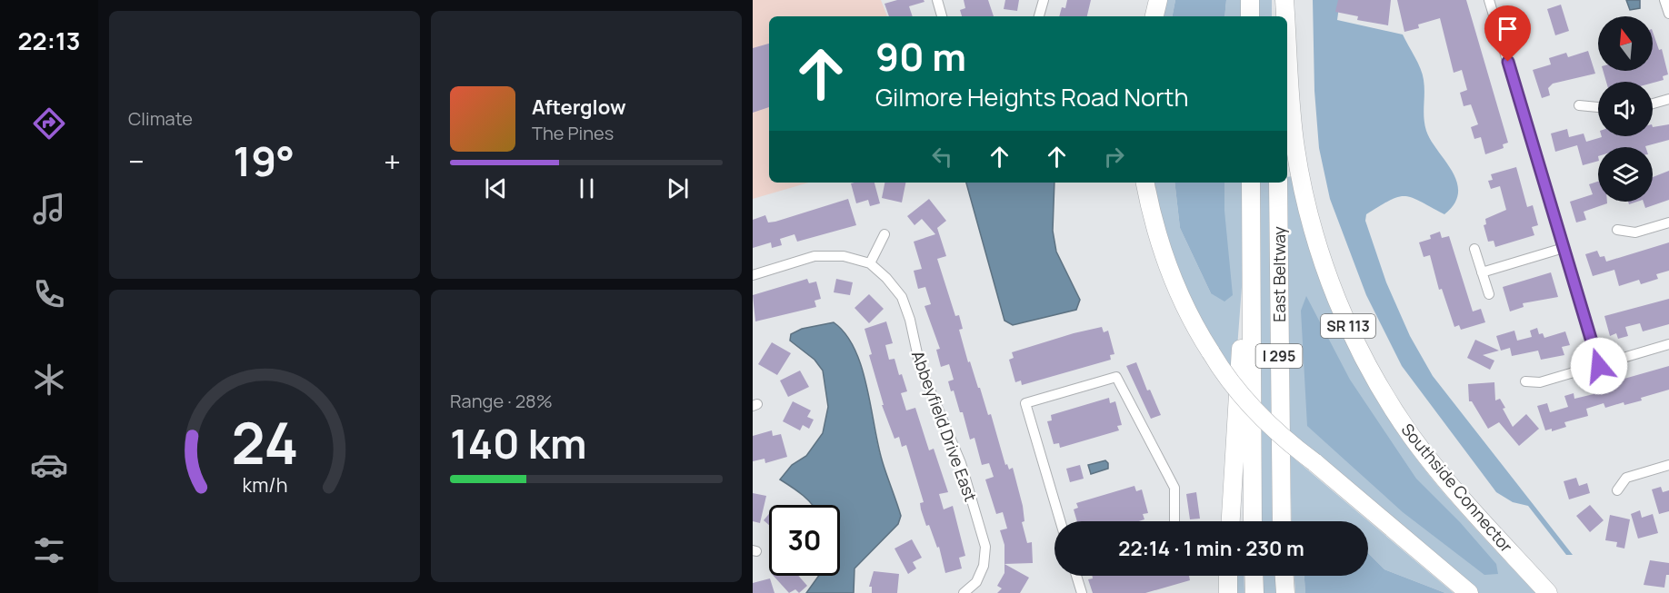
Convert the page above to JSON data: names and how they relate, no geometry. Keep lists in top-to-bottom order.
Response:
{
  "streets": {
    "highway": [
      "East Beltway",
      "SR 113",
      "I 295",
      "Southside Connector"
    ],
    "street": ["Abbeyfield Drive East"]
  },
  "north": "top",
  "page": {
    "tabs": "22:13",
    "tile": [
      "Climate",
      ["Range · 28%", "140 km"]
    ],
    "turn": ["90 m", "Gilmore Heights Road North"],
    "song": ["Afterglow", "The Pines"],
    "heat": ["−", "19°", "+"],
    "limit": "30",
    "trip": "22:14 · 1 min · 230 m",
    "gauge": ["24", "km/h"]
  }
}
